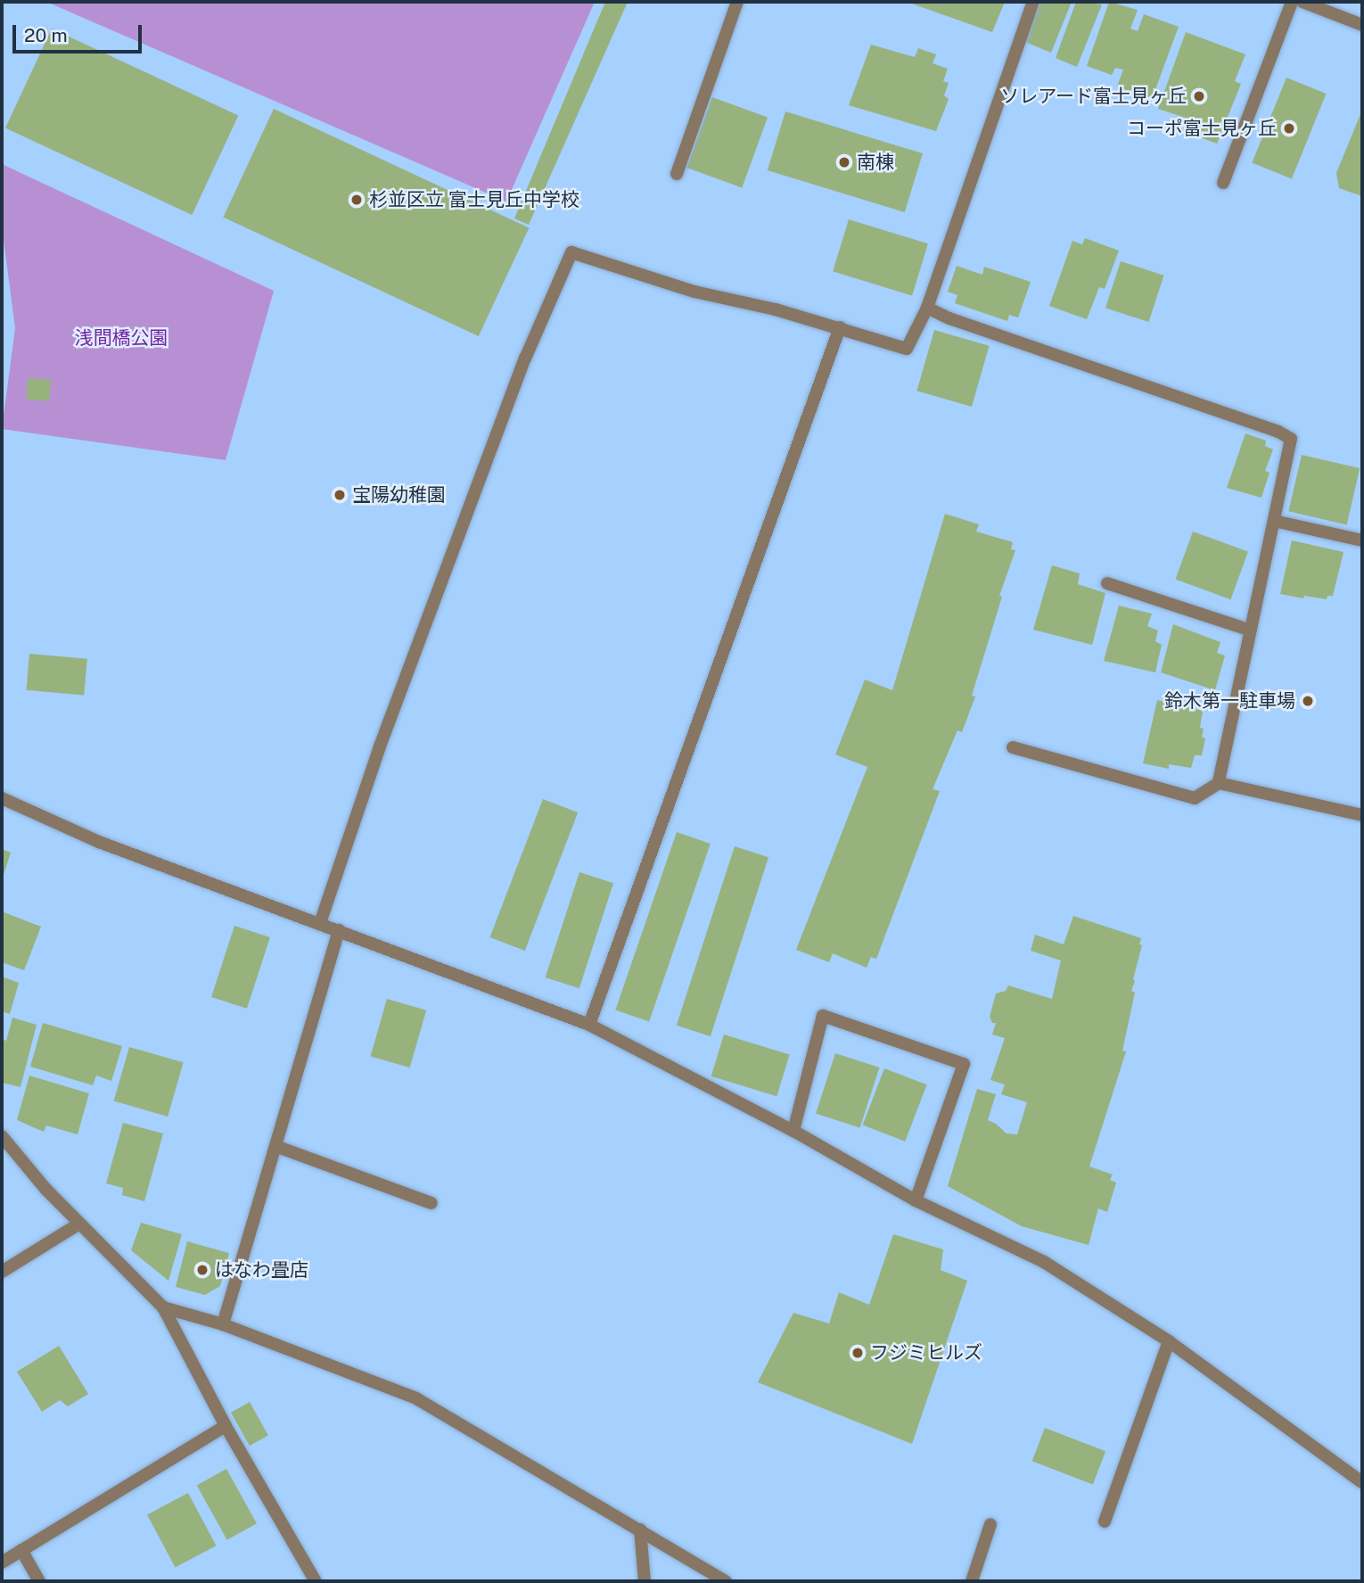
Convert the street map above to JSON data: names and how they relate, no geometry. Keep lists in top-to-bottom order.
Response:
{
  "parks": ["浅間橋公園"],
  "places": [
    "ソレアード富士見ヶ丘",
    "コーポ富士見ヶ丘",
    "南棟",
    "杉並区立 富士見丘中学校",
    "宝陽幼稚園",
    "鈴木第一駐車場",
    "はなわ畳店",
    "フジミヒルズ"
  ],
  "scale_bar": "20 m"
}
